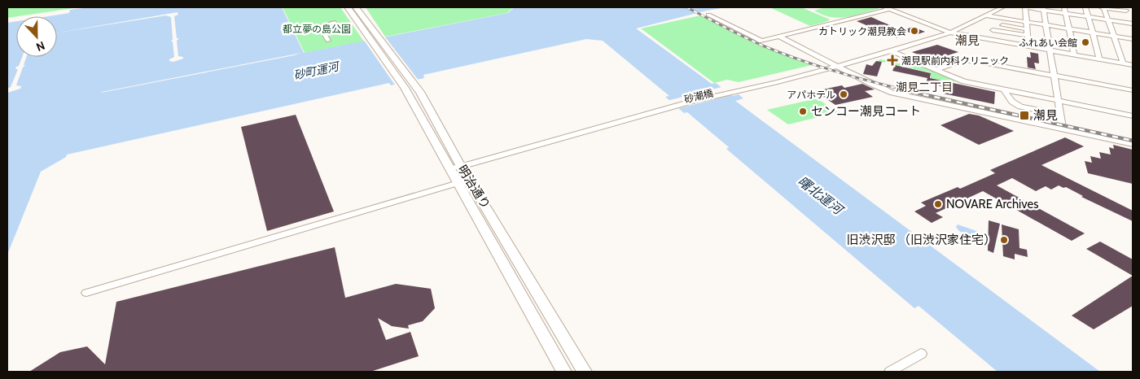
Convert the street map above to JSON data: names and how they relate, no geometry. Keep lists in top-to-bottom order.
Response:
{
  "streets": {
    "main road": ["明治通り"],
    "street": ["砂潮橋"]
  },
  "crossings": [
    ["砂潮橋", "明治通り"]
  ],
  "districts": ["潮見", "潮見二丁目"],
  "water": ["砂町運河", "曙北運河"],
  "parks": ["都立夢の島公園"],
  "places": {
    "other": [
      "カトリック潮見教会",
      "ふれあい会館",
      "アパホテル",
      "センコー潮見コート",
      "NOVARE Archives",
      "旧渋沢邸 （旧渋沢家住宅）"
    ],
    "health": ["潮見駅前内科クリニック"],
    "transit": ["潮見"]
  },
  "north": "bottom"
}
